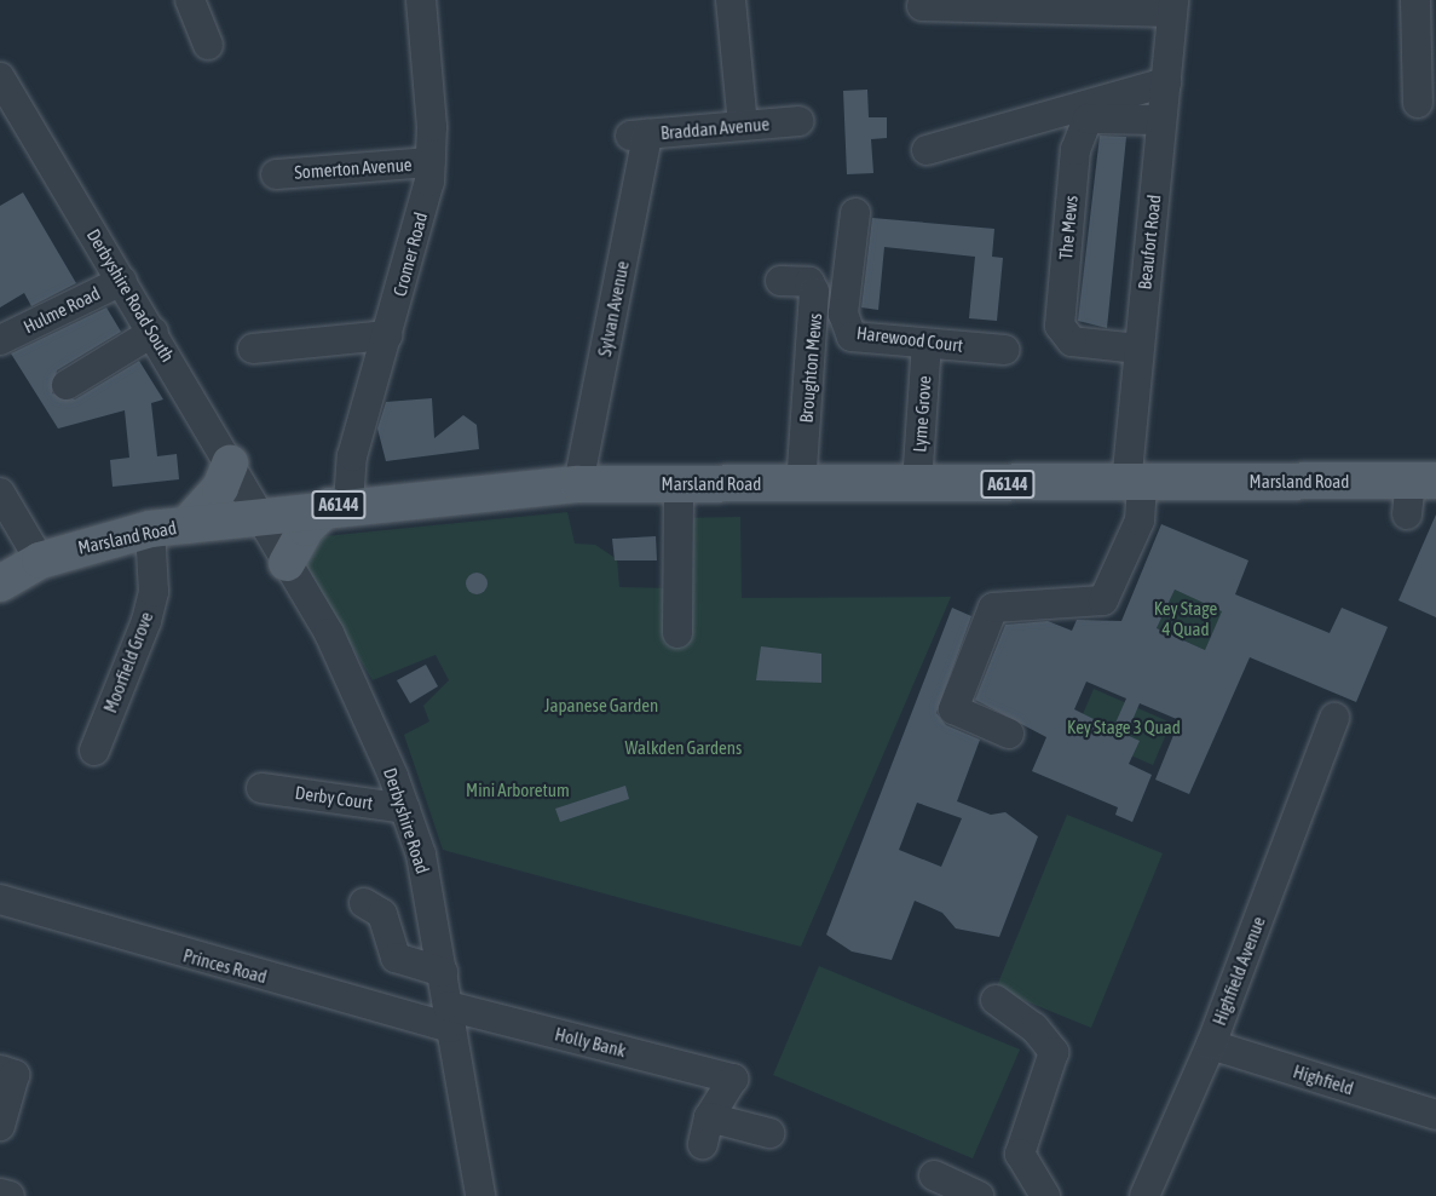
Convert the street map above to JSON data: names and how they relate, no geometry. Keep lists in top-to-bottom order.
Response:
{
  "streets": {
    "main road": ["Marsland Road", "A6144"],
    "street": [
      "Braddan Avenue",
      "Somerton Avenue",
      "The Mews",
      "Beaufort Road",
      "Cromer Road",
      "Derbyshire Road South",
      "Sylvan Avenue",
      "Hulme Road",
      "Harewood Court",
      "Broughton Mews",
      "Lyme Grove",
      "Moorfield Grove",
      "Derby Court",
      "Derbyshire Road",
      "Princes Road",
      "Highfield Avenue",
      "Holly Bank",
      "Highfield"
    ]
  },
  "crossings": [
    ["Braddan Avenue", "Sylvan Avenue"],
    ["Somerton Avenue", "Cromer Road"],
    ["The Mews", "Beaufort Road"],
    ["Beaufort Road", "Marsland Road"],
    ["Cromer Road", "Marsland Road"],
    ["Derbyshire Road South", "Hulme Road"],
    ["Derbyshire Road South", "Marsland Road"],
    ["Derbyshire Road South", "Derbyshire Road"],
    ["Sylvan Avenue", "Marsland Road"],
    ["Harewood Court", "Lyme Grove"],
    ["Broughton Mews", "Marsland Road"],
    ["Lyme Grove", "Marsland Road"],
    ["Marsland Road", "Moorfield Grove"],
    ["Marsland Road", "Derbyshire Road"],
    ["Derby Court", "Derbyshire Road"],
    ["Derbyshire Road", "Princes Road"],
    ["Derbyshire Road", "Holly Bank"],
    ["Princes Road", "Holly Bank"],
    ["Highfield Avenue", "Highfield"]
  ],
  "parks": [
    "Key Stage 4 Quad",
    "Japanese Garden",
    "Key Stage 3 Quad",
    "Walkden Gardens",
    "Mini Arboretum"
  ]
}
